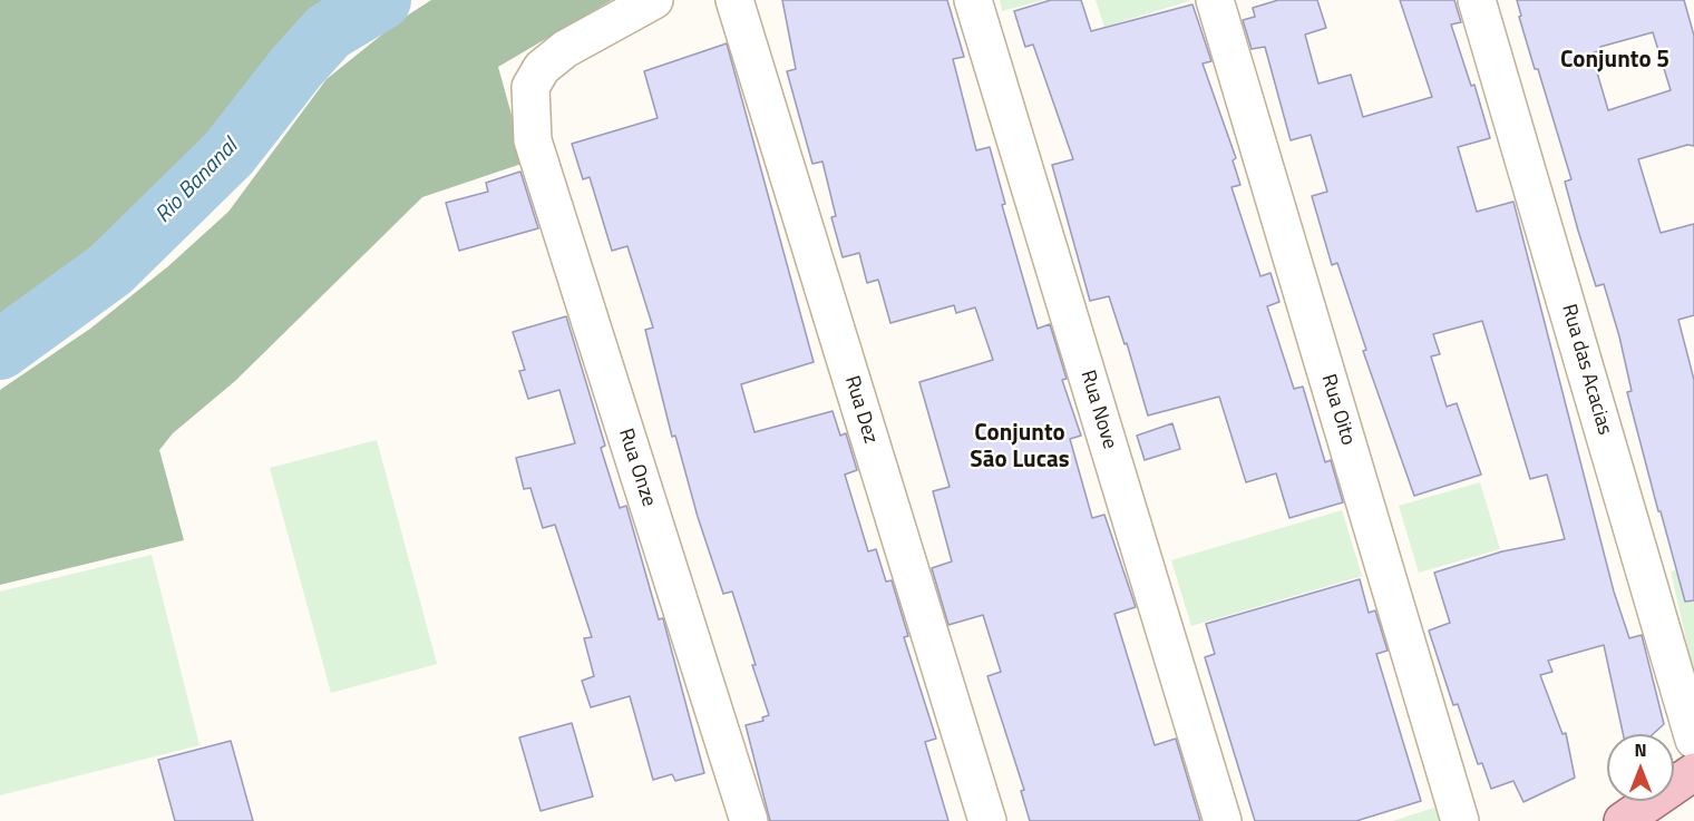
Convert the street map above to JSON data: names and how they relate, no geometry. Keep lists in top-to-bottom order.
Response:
{
  "streets": {
    "street": [
      "Rua das Acacias",
      "Rua Dez",
      "Rua Nove",
      "Rua Oito",
      "Rua Onze"
    ]
  },
  "districts": ["Conjunto 5", "Conjunto São Lucas"],
  "water": ["Rio Bananal"],
  "north": "top"
}
